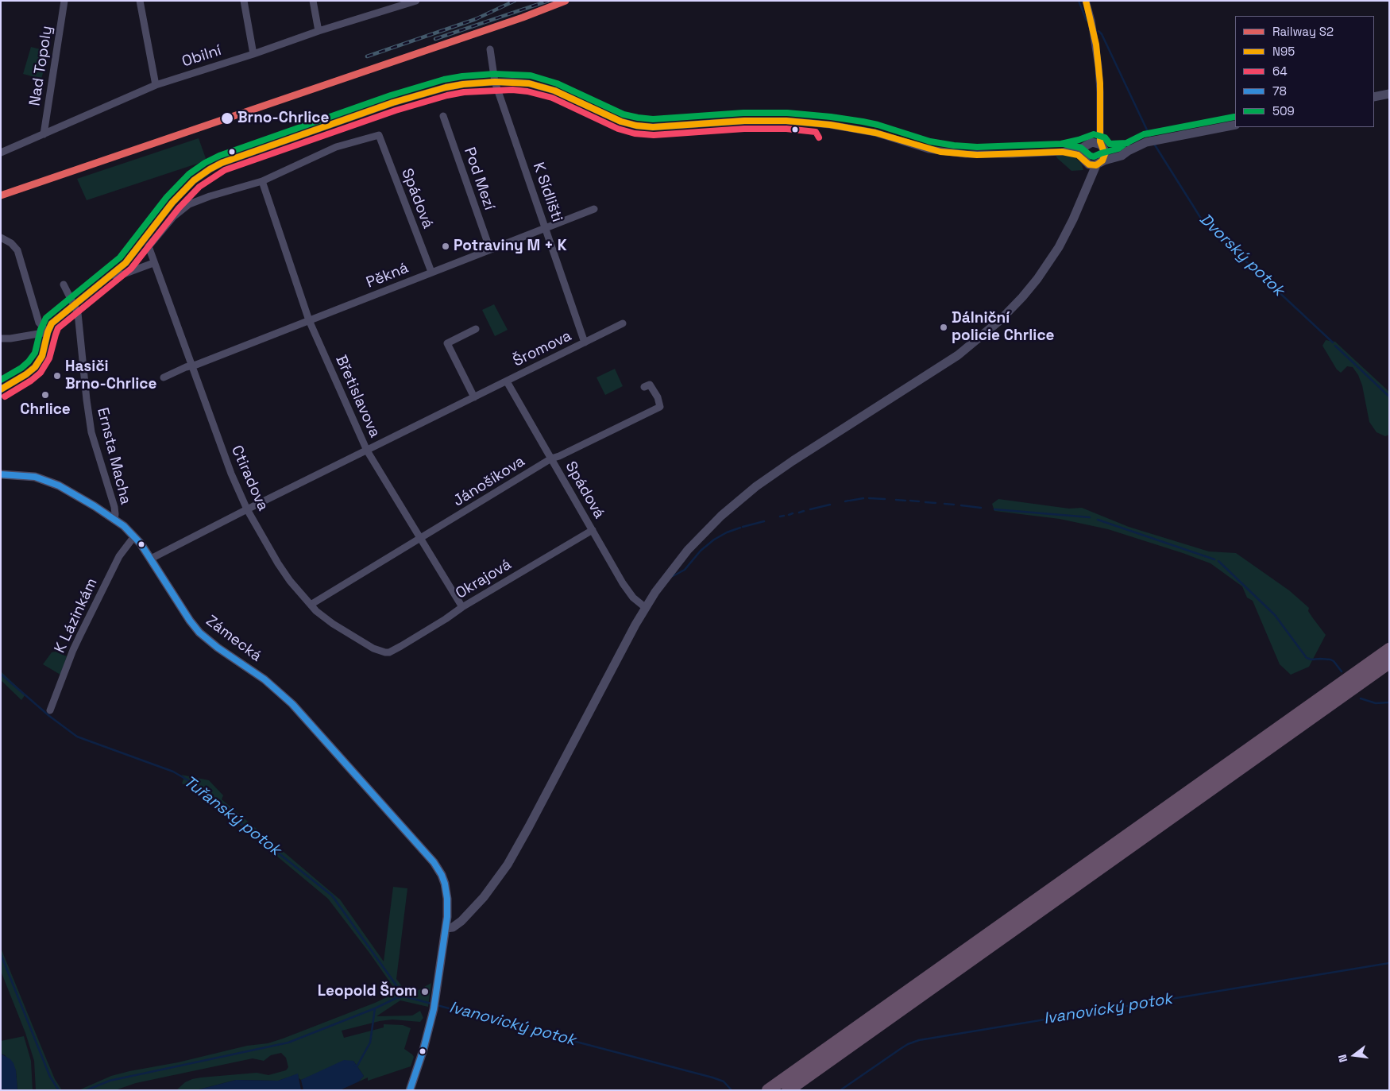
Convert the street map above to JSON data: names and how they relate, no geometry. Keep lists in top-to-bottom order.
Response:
{
  "streets": {
    "street": [
      "Obilní",
      "Nad Topoly",
      "Pod Mezí",
      "K Sídlišti",
      "Spádová",
      "Pěkná",
      "Šromova",
      "Břetislavova",
      "Ernsta Macha",
      "Ctiradova",
      "Jánošíkova",
      "Okrajová",
      "K Lázinkám",
      "Zámecká"
    ]
  },
  "crossings": [
    ["Obilní", "Nad Topoly"],
    ["Pod Mezí", "Pěkná"],
    ["K Sídlišti", "Pěkná"],
    ["K Sídlišti", "Šromova"],
    ["Spádová", "Pěkná"],
    ["Spádová", "Šromova"],
    ["Spádová", "Břetislavova"],
    ["Spádová", "Ctiradova"],
    ["Spádová", "Jánošíkova"],
    ["Spádová", "Okrajová"],
    ["Pěkná", "Břetislavova"],
    ["Pěkná", "Ctiradova"],
    ["Šromova", "Břetislavova"],
    ["Šromova", "Ctiradova"],
    ["Šromova", "Zámecká"],
    ["Břetislavova", "Ctiradova"],
    ["Břetislavova", "Jánošíkova"],
    ["Břetislavova", "Okrajová"],
    ["Ernsta Macha", "Zámecká"],
    ["Ctiradova", "Jánošíkova"],
    ["Ctiradova", "Okrajová"],
    ["K Lázinkám", "Zámecká"]
  ],
  "water": ["Dvorský potok", "Tuřanský potok", "Ivanovický potok"],
  "places": [
    "Brno-Chrlice",
    "Potraviny M + K",
    "Dálniční policie Chrlice",
    "Hasiči Brno-Chrlice",
    "Chrlice",
    "Leopold Šrom"
  ],
  "lines": [
    "rail line S2",
    "transit line N95",
    "transit line 509",
    "transit line 64",
    "transit line 78"
  ],
  "legend": [
    "Railway S2",
    "N95",
    "64",
    "78",
    "509"
  ],
  "north": "left"
}
